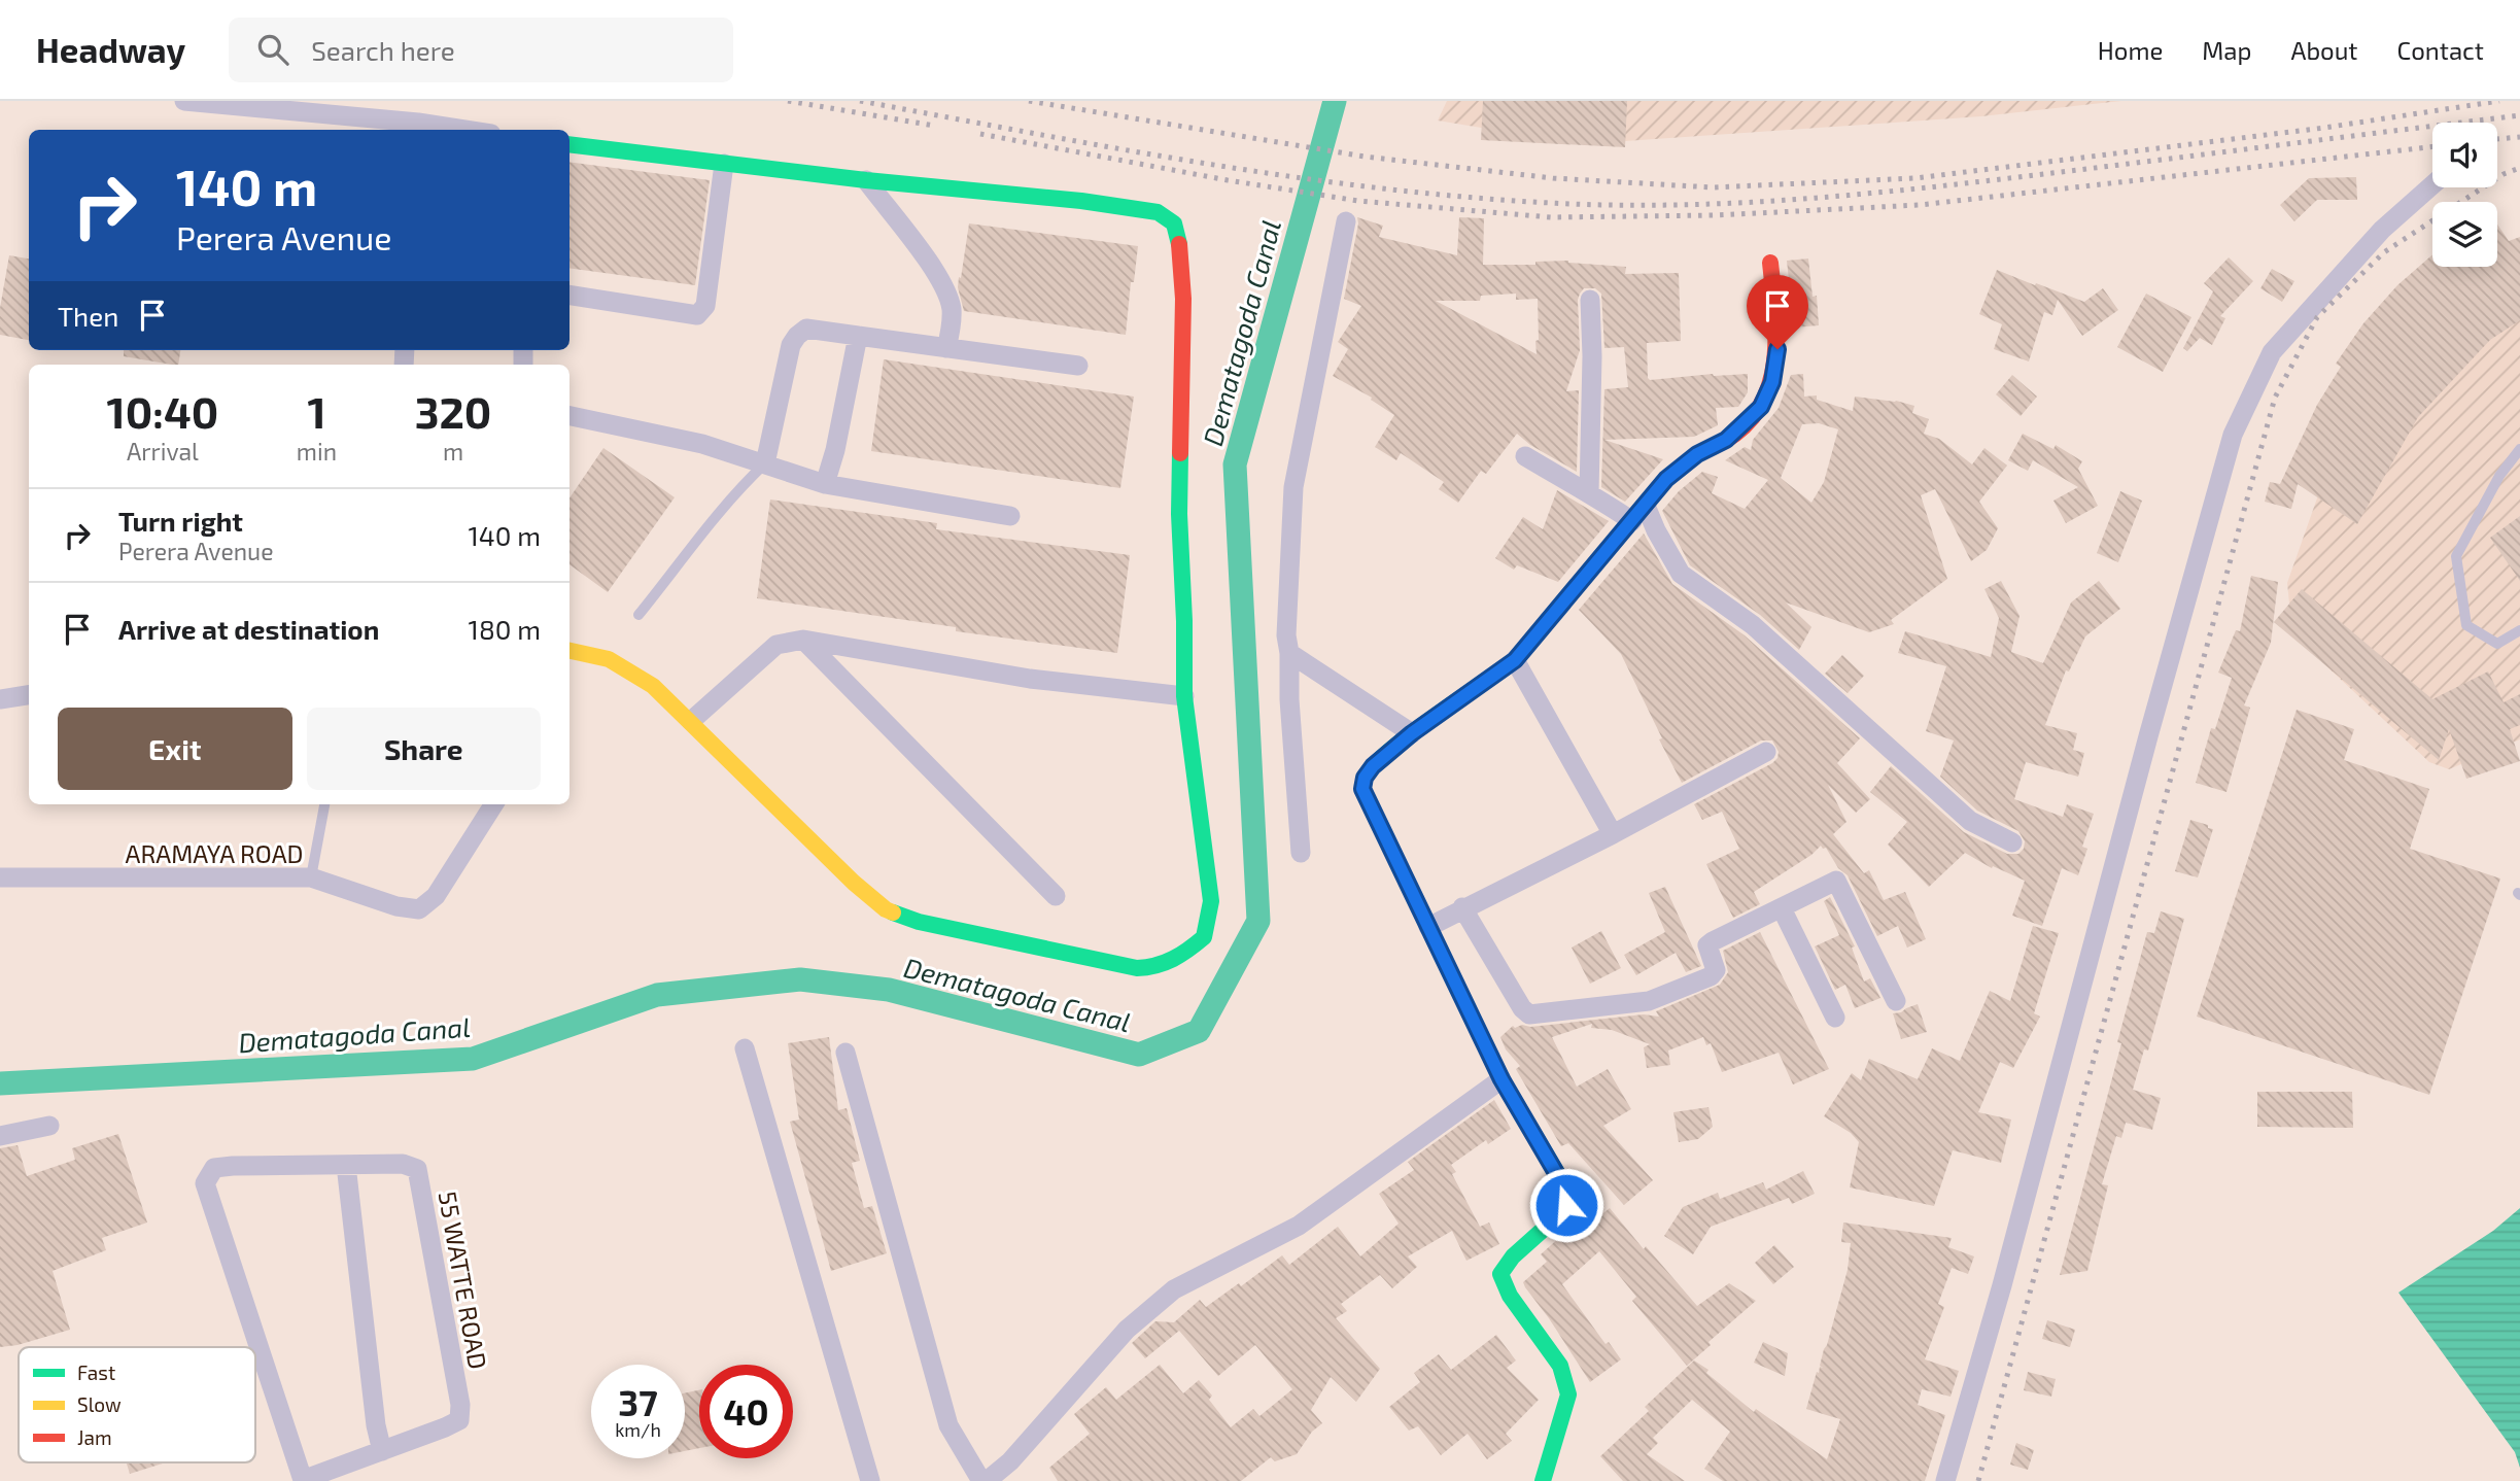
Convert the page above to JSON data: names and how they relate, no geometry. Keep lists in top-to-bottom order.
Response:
{
  "streets": {
    "street": ["ARAMAYA ROAD", "55 WATTE ROAD"]
  },
  "water": ["Dematagoda Canal"],
  "legend": ["Fast", "Slow", "Jam"],
  "page": {
    "header": "Headway",
    "search": "Search here",
    "nav": [
      "Home",
      "Map",
      "About",
      "Contact"
    ],
    "turn": ["140 m", "Perera Avenue"],
    "then": "Then",
    "eta": [
      "10:40",
      "Arrival",
      "1",
      "min",
      "320",
      "m"
    ],
    "list": [
      {
        "name": "Turn right",
        "note": "Perera Avenue",
        "value": "140 m"
      },
      {
        "name": "Arrive at destination",
        "value": "180 m"
      }
    ],
    "buttons": ["Exit", "Share"],
    "speed": "37 km/h",
    "limit": "40"
  }
}
